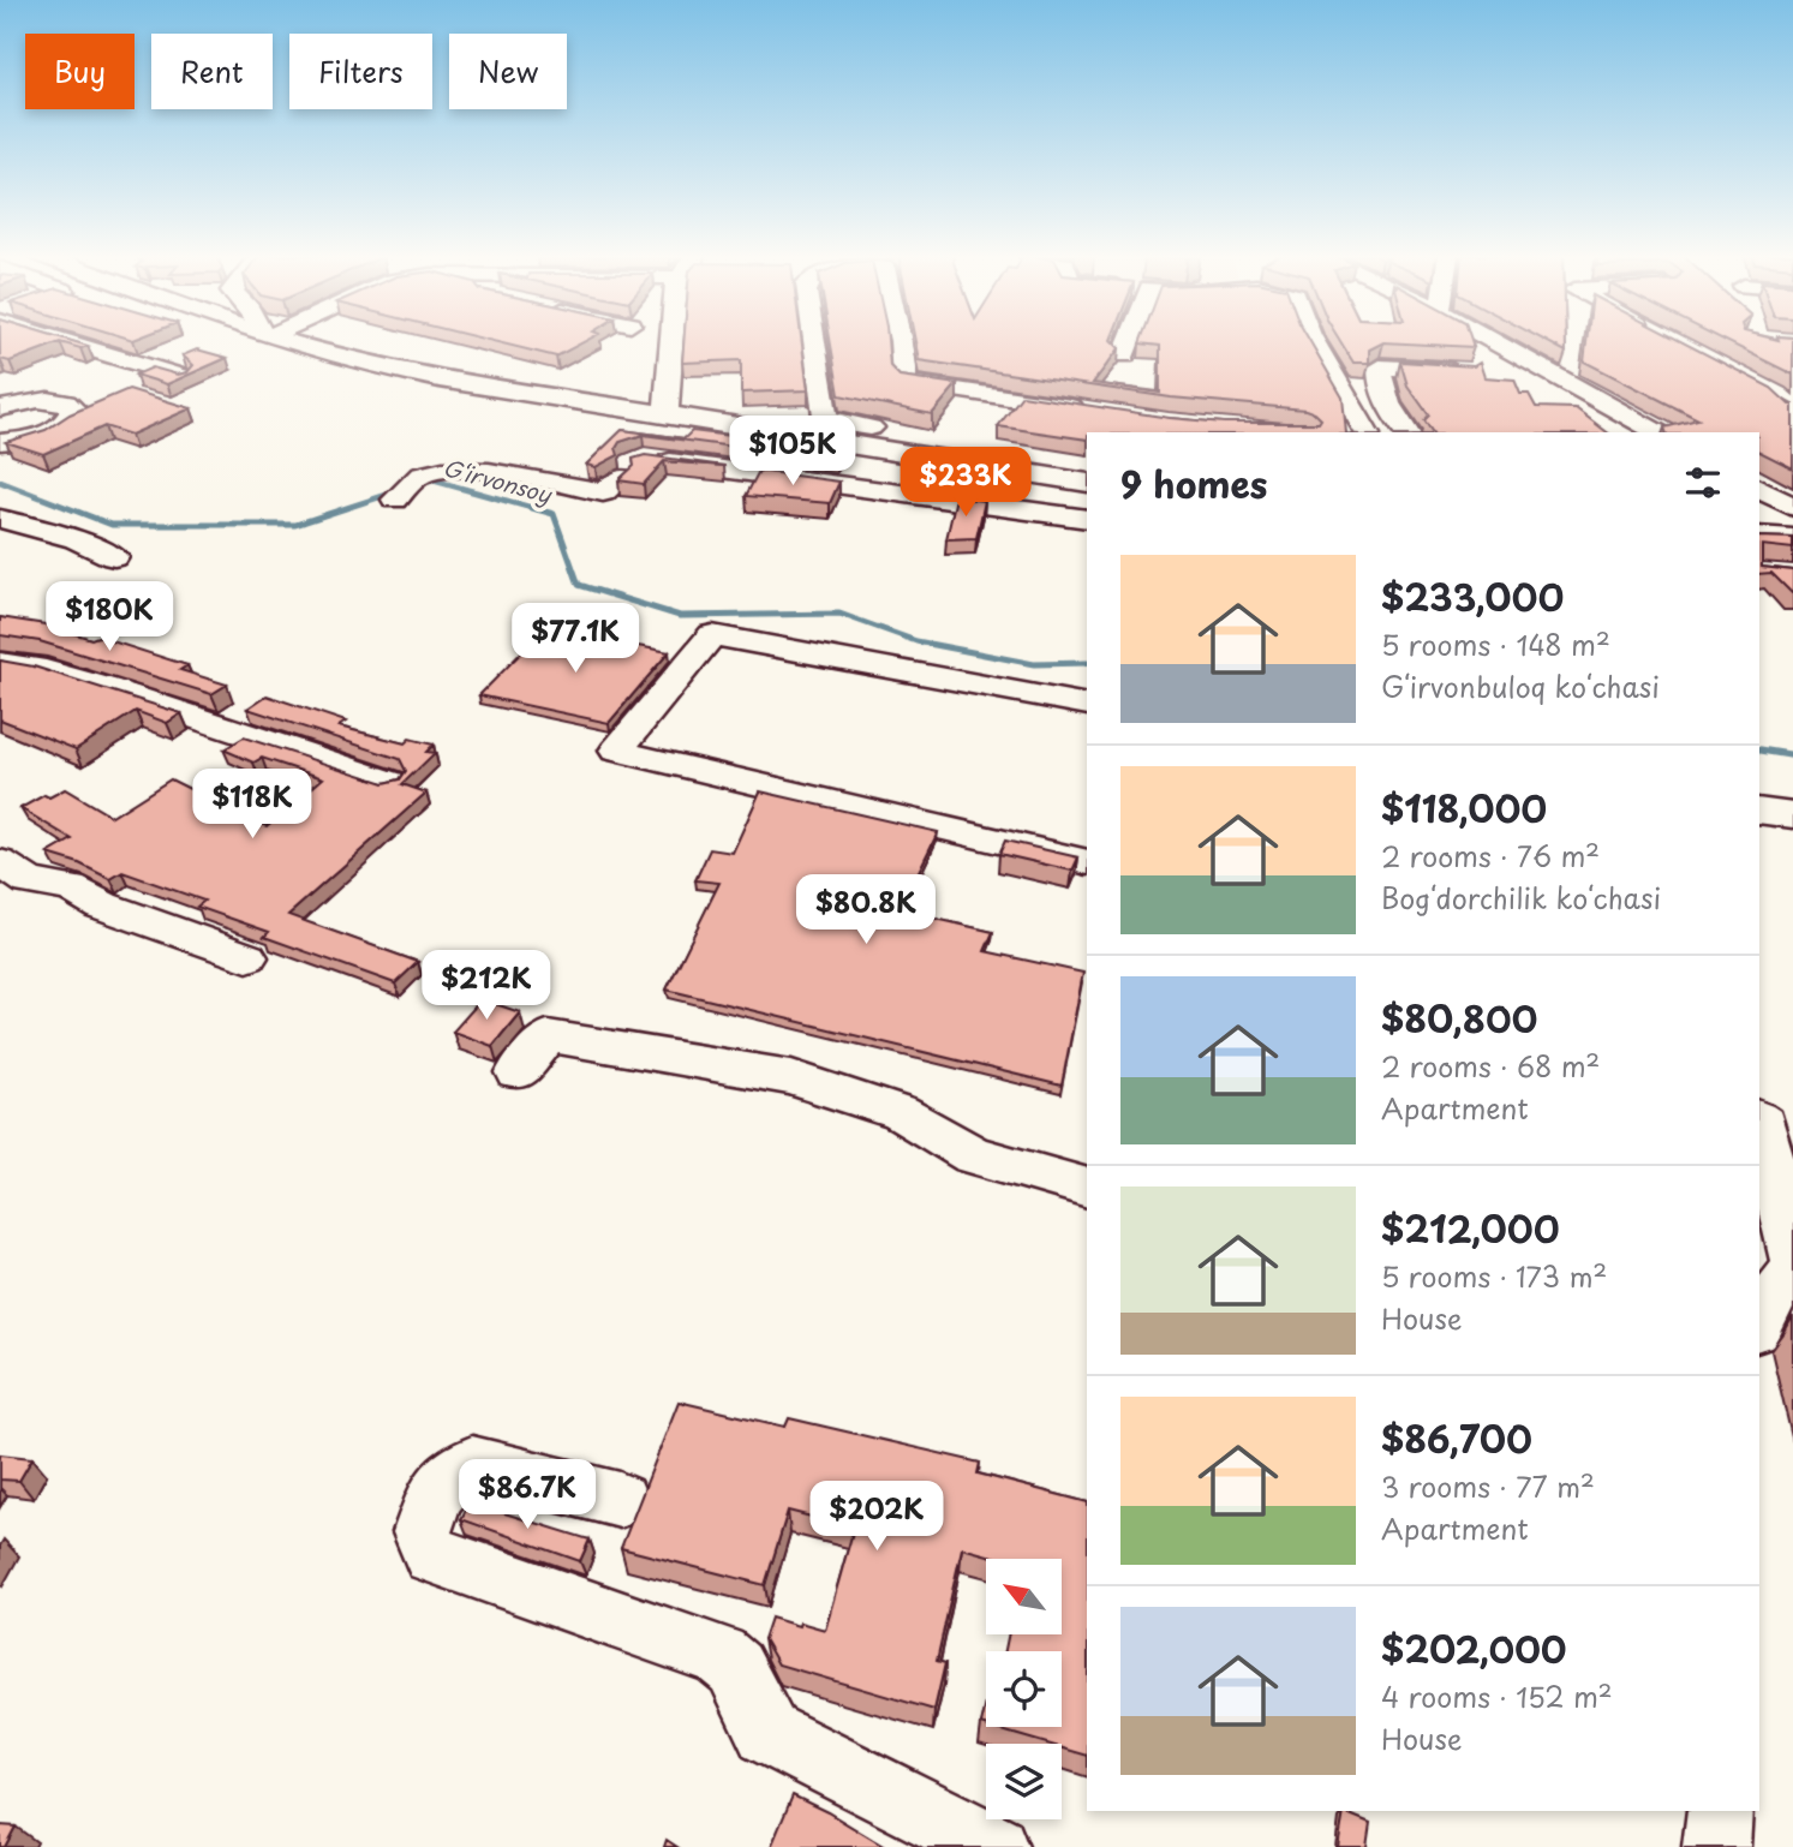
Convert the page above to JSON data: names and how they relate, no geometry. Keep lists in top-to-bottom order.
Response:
{
  "water": ["G‘irvonsoy"],
  "north": "top left",
  "page": {
    "chip": [
      "Buy",
      "Rent",
      "Filters",
      "New"
    ],
    "price": [
      "$105K",
      "$233K",
      "$180K",
      "$77.1K",
      "$118K",
      "$80.8K",
      "$212K",
      "$86.7K",
      "$202K"
    ],
    "heading": "9 homes",
    "list": [
      {
        "name": "$233,000",
        "note": "5 rooms · 148 m² · Gʻirvonbuloq koʻchasi"
      },
      {
        "name": "$118,000",
        "note": "2 rooms · 76 m² · Bogʻdorchilik koʻchasi"
      },
      {
        "name": "$80,800",
        "note": "2 rooms · 68 m² · Apartment"
      },
      {
        "name": "$212,000",
        "note": "5 rooms · 173 m² · House"
      },
      {
        "name": "$86,700",
        "note": "3 rooms · 77 m² · Apartment"
      },
      {
        "name": "$202,000",
        "note": "4 rooms · 152 m² · House"
      }
    ]
  }
}
